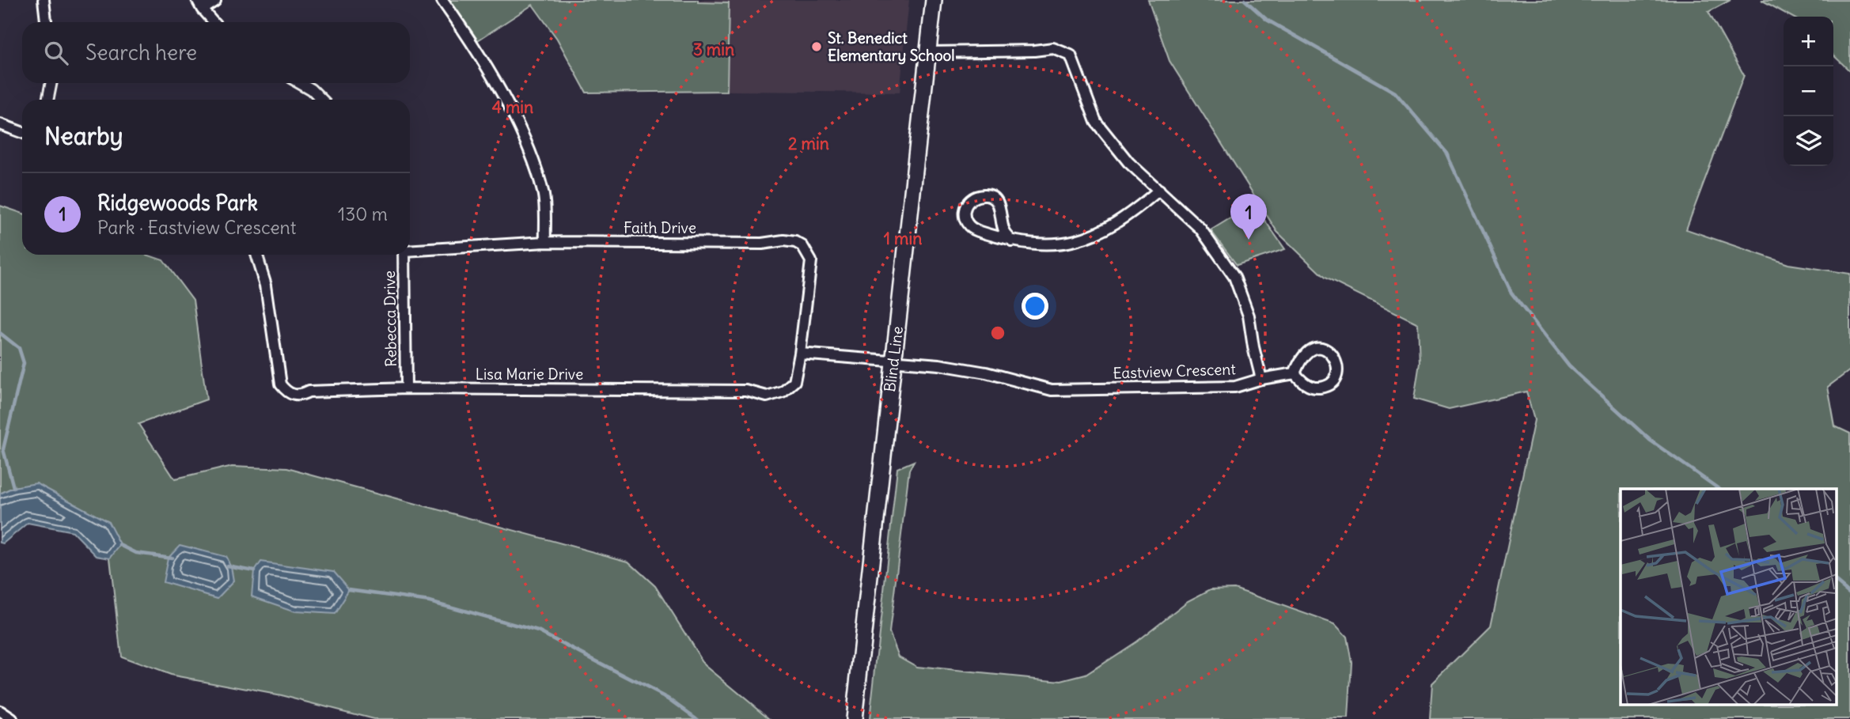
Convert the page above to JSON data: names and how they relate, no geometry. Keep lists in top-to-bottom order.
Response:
{
  "streets": {
    "street": [
      "Faith Drive",
      "Rebecca Drive",
      "Blind Line",
      "Eastview Crescent",
      "Lisa Marie Drive"
    ]
  },
  "crossings": [
    ["Faith Drive", "Lisa Marie Drive"],
    ["Rebecca Drive", "Lisa Marie Drive"],
    ["Blind Line", "Eastview Crescent"]
  ],
  "places": ["St. Benedict Elementary School"],
  "page": {
    "map_buttons": ["+", "−"],
    "search": "Search here",
    "heading": "Nearby",
    "list": [
      {
        "mark": "1",
        "name": "Ridgewoods Park",
        "note": "Park · Eastview Crescent",
        "value": "130 m"
      }
    ],
    "pins": "1"
  },
  "rings": [
    "3 min",
    "4 min",
    "2 min",
    "1 min"
  ]
}
